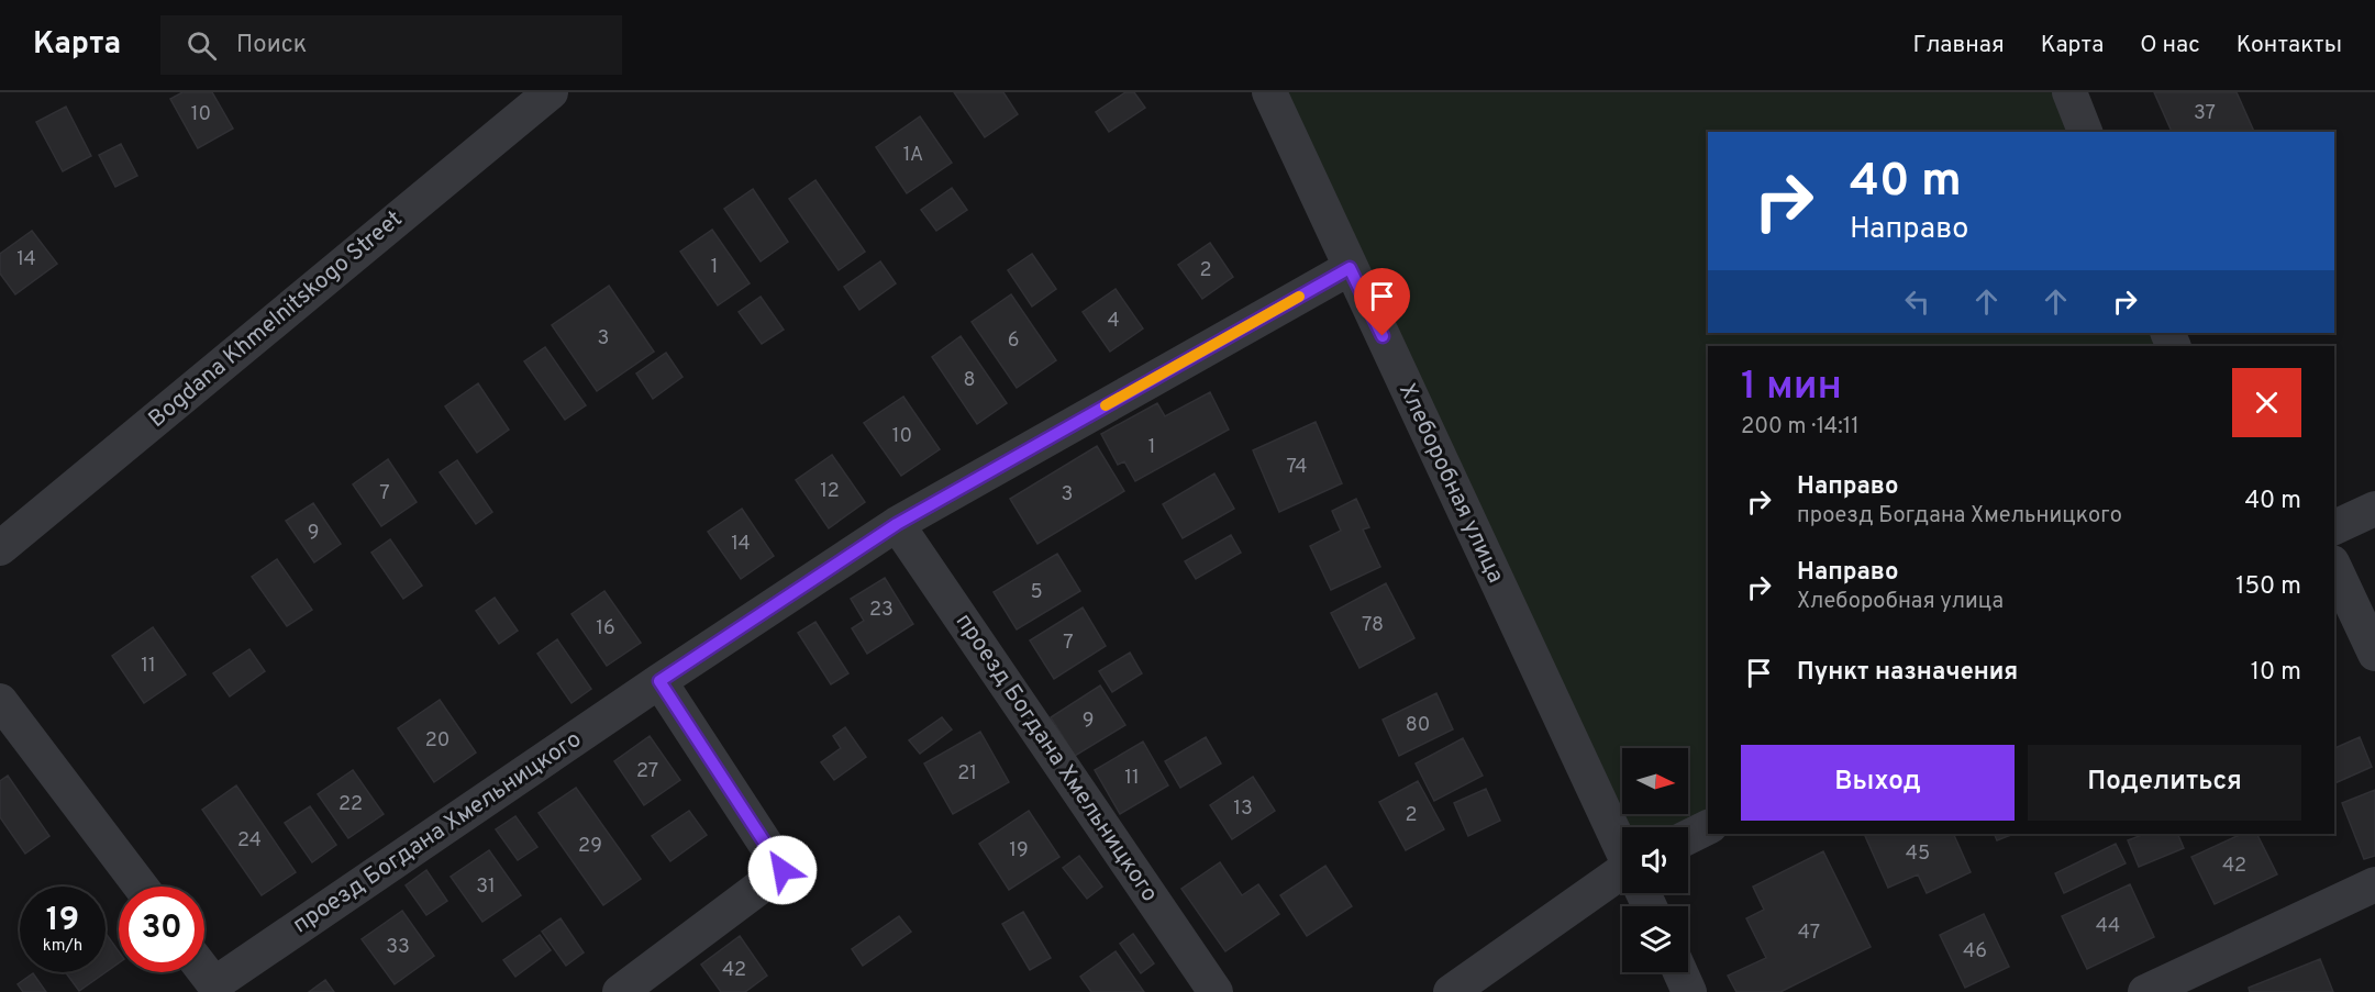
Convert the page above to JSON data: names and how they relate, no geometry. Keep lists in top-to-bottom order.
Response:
{
  "streets": {
    "street": ["Bogdana Khmelnitskogo Street", "Хлеборобная улица", "проезд Богдана Хмельницкого"]
  },
  "crossings": [
    ["Хлеборобная улица", "проезд Богдана Хмельницкого"]
  ],
  "house_numbers": [
    "37",
    "10",
    "1А",
    "14",
    "1",
    "2",
    "4",
    "3",
    "6",
    "8",
    "10",
    "1",
    "74",
    "12",
    "7",
    "3",
    "9",
    "14",
    "5",
    "23",
    "78",
    "16",
    "7",
    "11",
    "9",
    "80",
    "20",
    "27",
    "21",
    "11",
    "22",
    "13",
    "2",
    "24",
    "29",
    "19",
    "45",
    "42",
    "31",
    "44",
    "47",
    "33",
    "46",
    "42"
  ],
  "north": "right",
  "page": {
    "header": "Карта",
    "search": "Поиск",
    "nav": [
      "Главная",
      "Карта",
      "О нас",
      "Контакты"
    ],
    "turn": ["40 m", "Направо"],
    "heading": ["1 мин", "200 m · 14:11"],
    "list": [
      {
        "name": "Направо",
        "note": "проезд Богдана Хмельницкого",
        "value": "40 m"
      },
      {
        "name": "Направо",
        "note": "Хлеборобная улица",
        "value": "150 m"
      },
      {
        "name": "Пункт назначения",
        "value": "10 m"
      }
    ],
    "buttons": ["Выход", "Поделиться"],
    "speed": "19 km/h",
    "limit": "30"
  }
}
